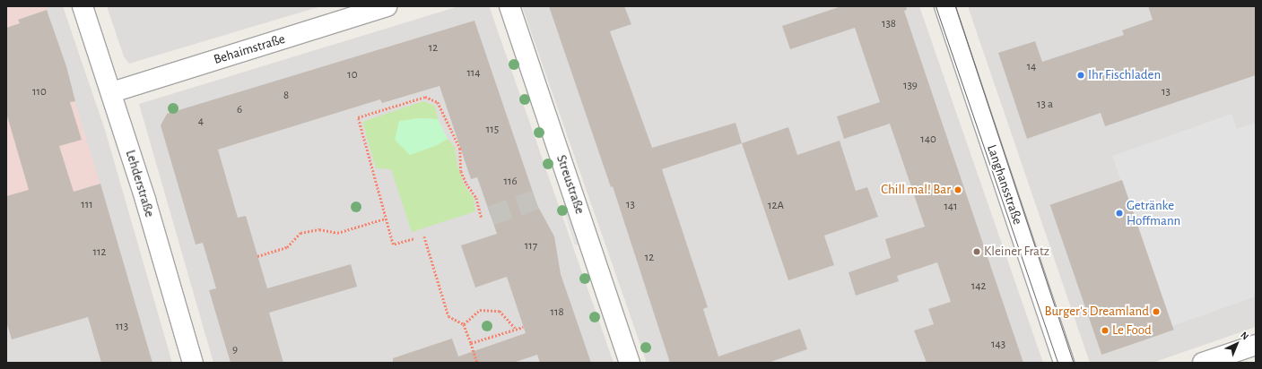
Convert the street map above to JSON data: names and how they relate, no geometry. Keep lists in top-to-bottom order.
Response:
{
  "streets": {
    "street": [
      "Behaimstraße",
      "Lehderstraße",
      "Streustraße",
      "Langhansstraße"
    ]
  },
  "crossings": [
    ["Behaimstraße", "Lehderstraße"]
  ],
  "places": [
    "Ihr Fischladen",
    "Chill mal! Bar",
    "Getränke Hoffmann",
    "Kleiner Fratz",
    "Burger's Dreamland",
    "Le Food"
  ],
  "house_numbers": [
    "138",
    "12",
    "14",
    "114",
    "10",
    "139",
    "110",
    "13",
    "8",
    "13 a",
    "6",
    "4",
    "115",
    "140",
    "116",
    "111",
    "13",
    "12A",
    "141",
    "117",
    "112",
    "12",
    "142",
    "118",
    "113",
    "143",
    "9"
  ],
  "north": "top right"
}
